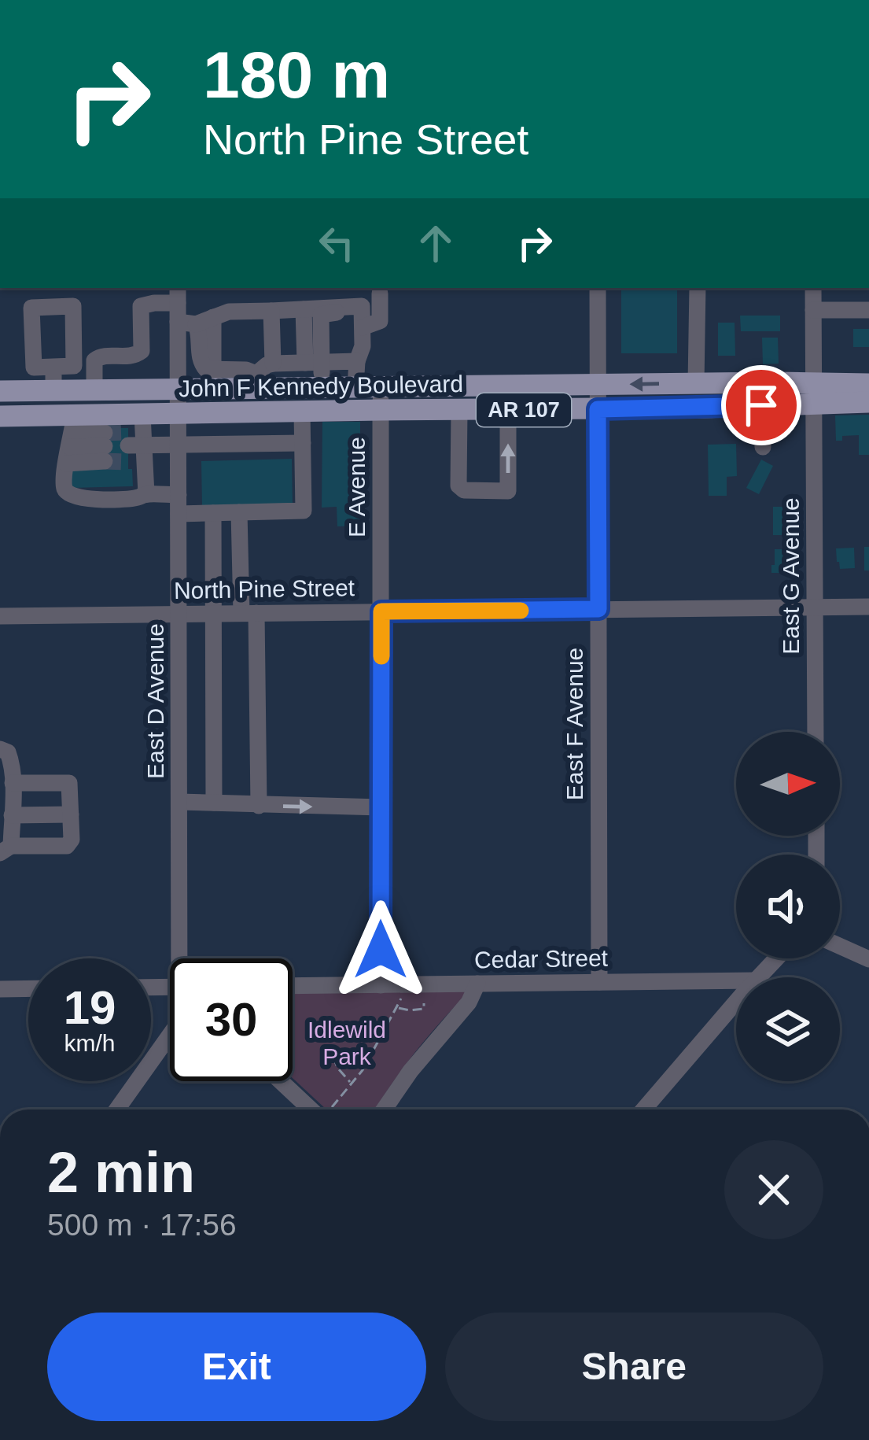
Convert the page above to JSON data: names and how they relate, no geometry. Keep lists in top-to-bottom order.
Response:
{
  "streets": {
    "main road": ["John F Kennedy Boulevard", "AR 107"],
    "street": [
      "E Avenue",
      "East G Avenue",
      "North Pine Street",
      "East D Avenue",
      "East F Avenue",
      "Cedar Street"
    ]
  },
  "crossings": [
    ["John F Kennedy Boulevard", "E Avenue"],
    ["John F Kennedy Boulevard", "East G Avenue"],
    ["John F Kennedy Boulevard", "East D Avenue"],
    ["John F Kennedy Boulevard", "East F Avenue"],
    ["E Avenue", "North Pine Street"],
    ["E Avenue", "Cedar Street"],
    ["East G Avenue", "North Pine Street"],
    ["North Pine Street", "East D Avenue"],
    ["North Pine Street", "East F Avenue"],
    ["East F Avenue", "Cedar Street"]
  ],
  "parks": ["Idlewild Park"],
  "north": "right",
  "page": {
    "turn": ["180 m", "North Pine Street"],
    "speed": "19 km/h",
    "limit": "30",
    "heading": ["2 min", "500 m · 17:56"],
    "buttons": ["Exit", "Share"]
  }
}
